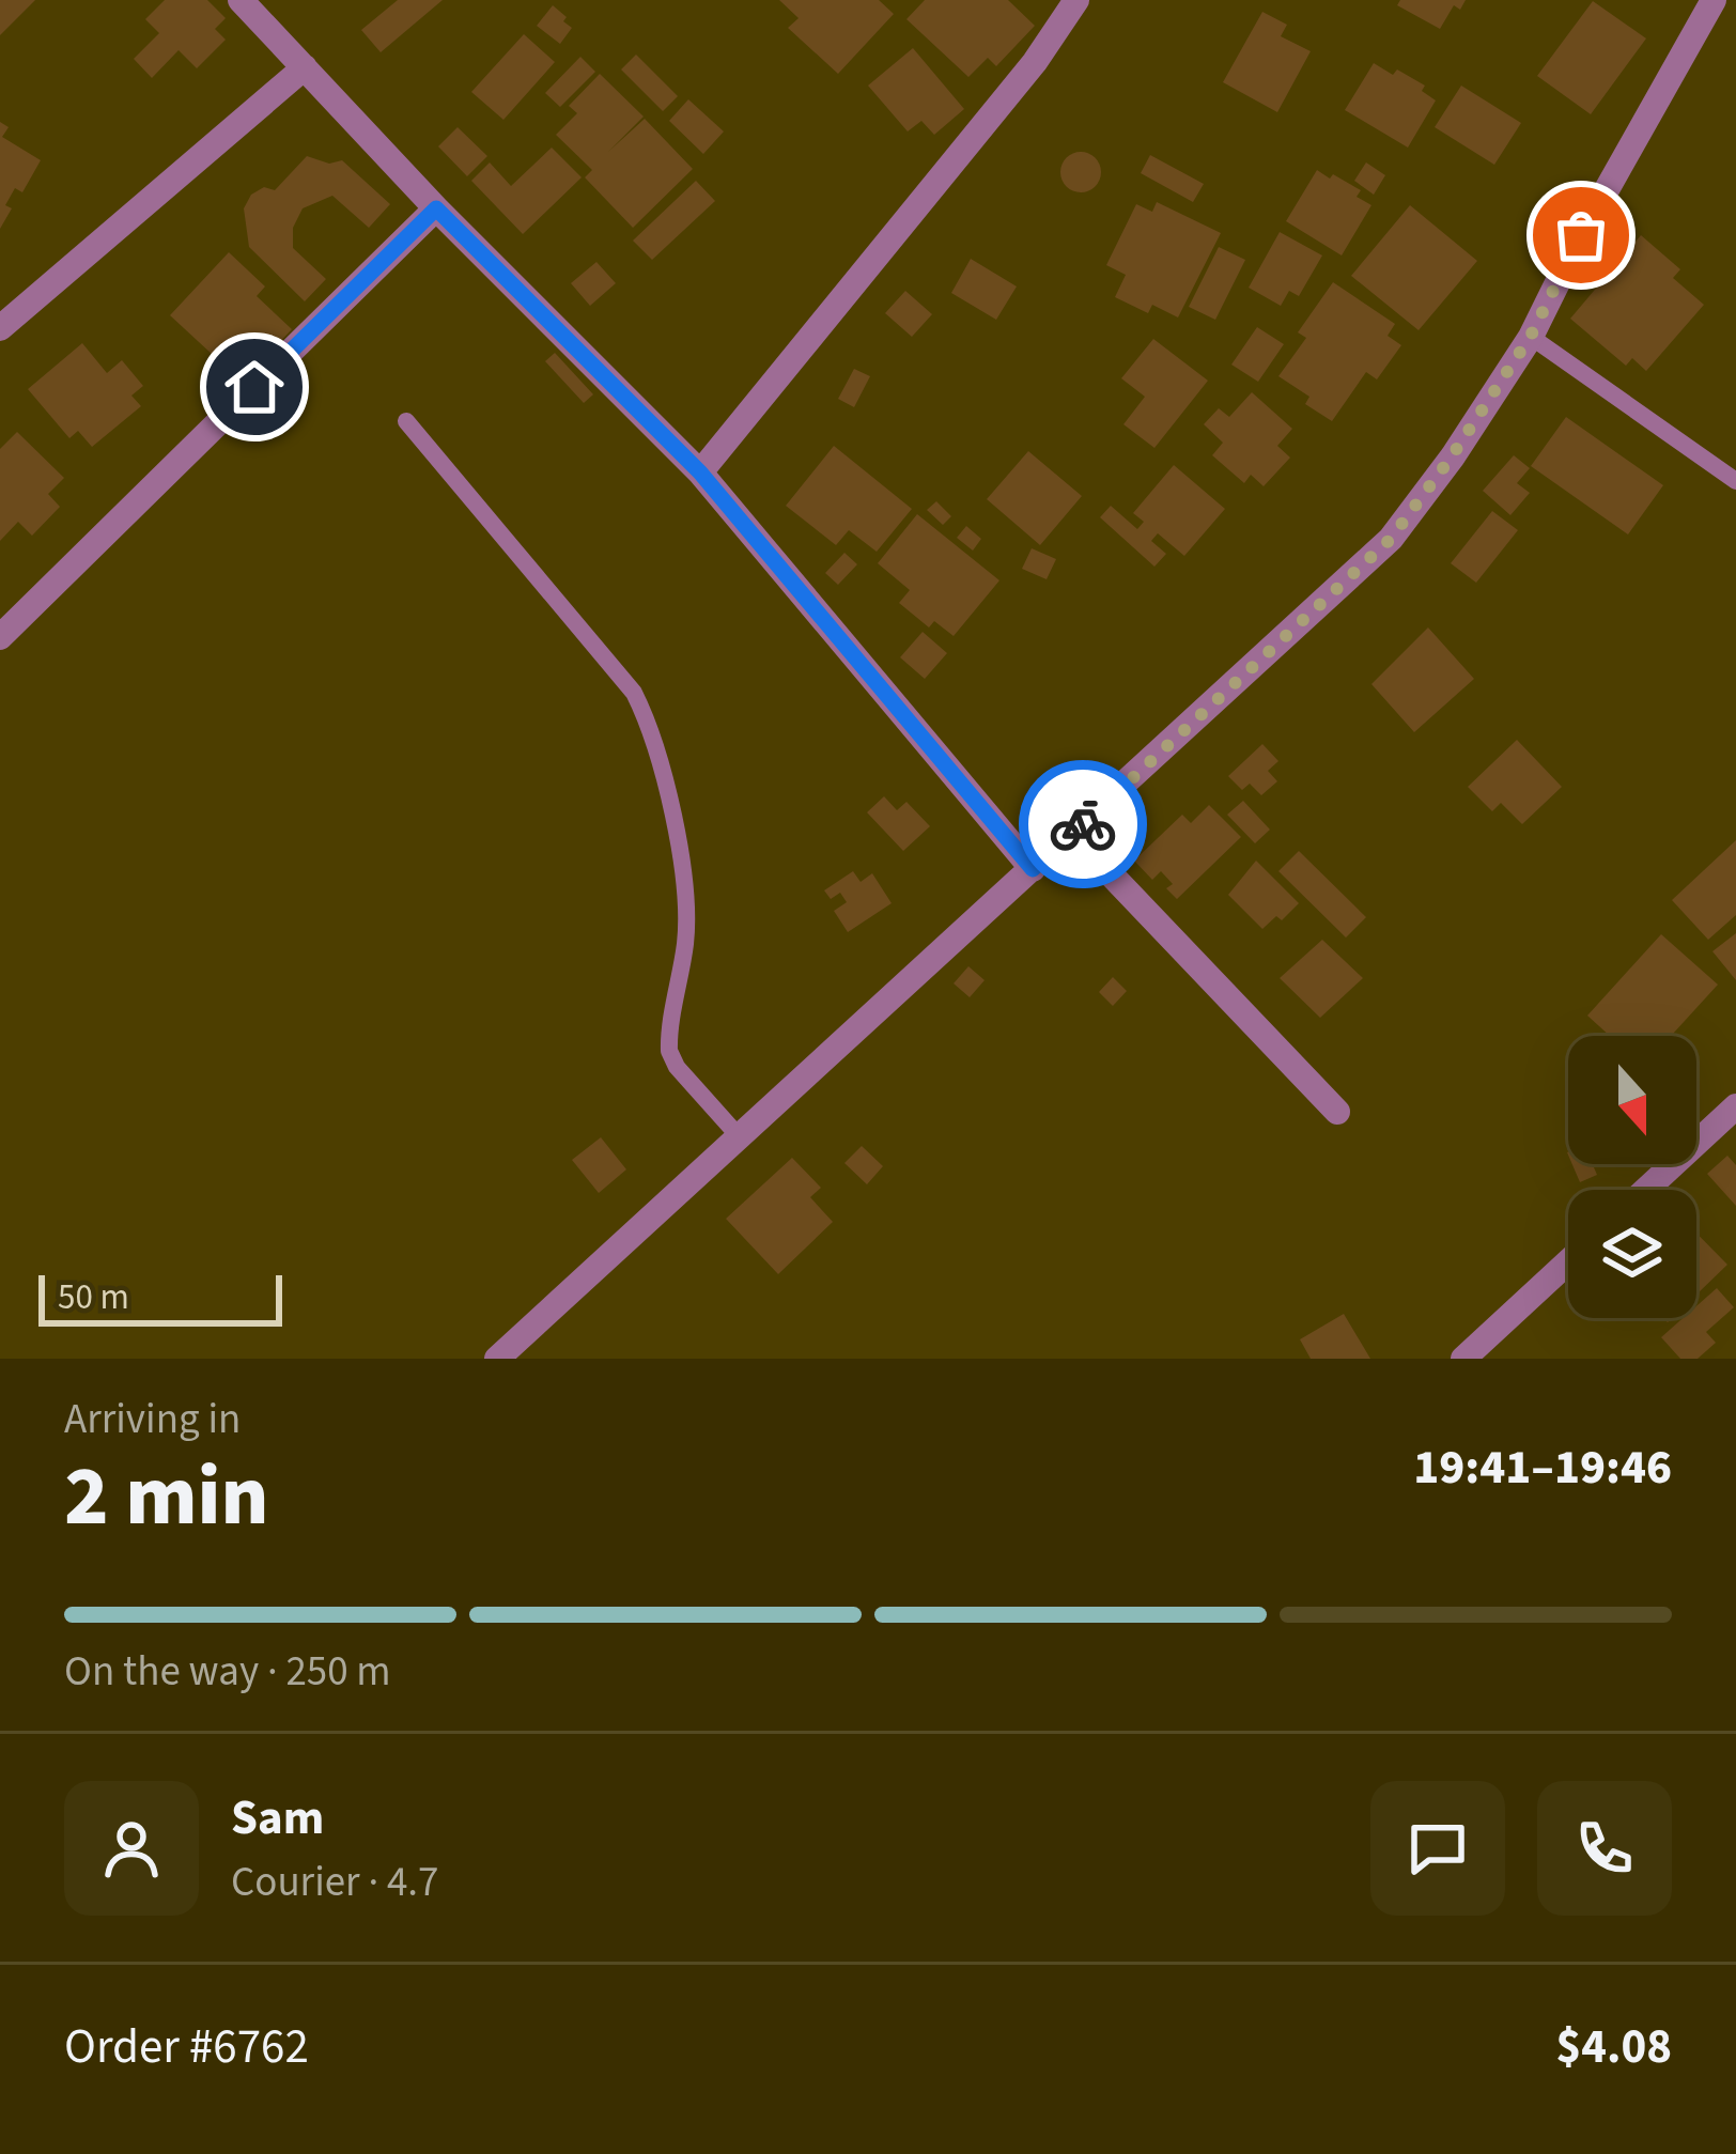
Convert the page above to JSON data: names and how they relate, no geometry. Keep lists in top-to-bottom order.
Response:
{
  "scale_bar": "50 m",
  "north": "bottom",
  "page": {
    "scale": "50 m",
    "heading": ["2 min", "Arriving in", "19:41–19:46"],
    "panel": [
      "Sam",
      "Courier · 4.7",
      "Order #6762",
      "$4.08"
    ],
    "bar": "On the way · 250 m"
  }
}
